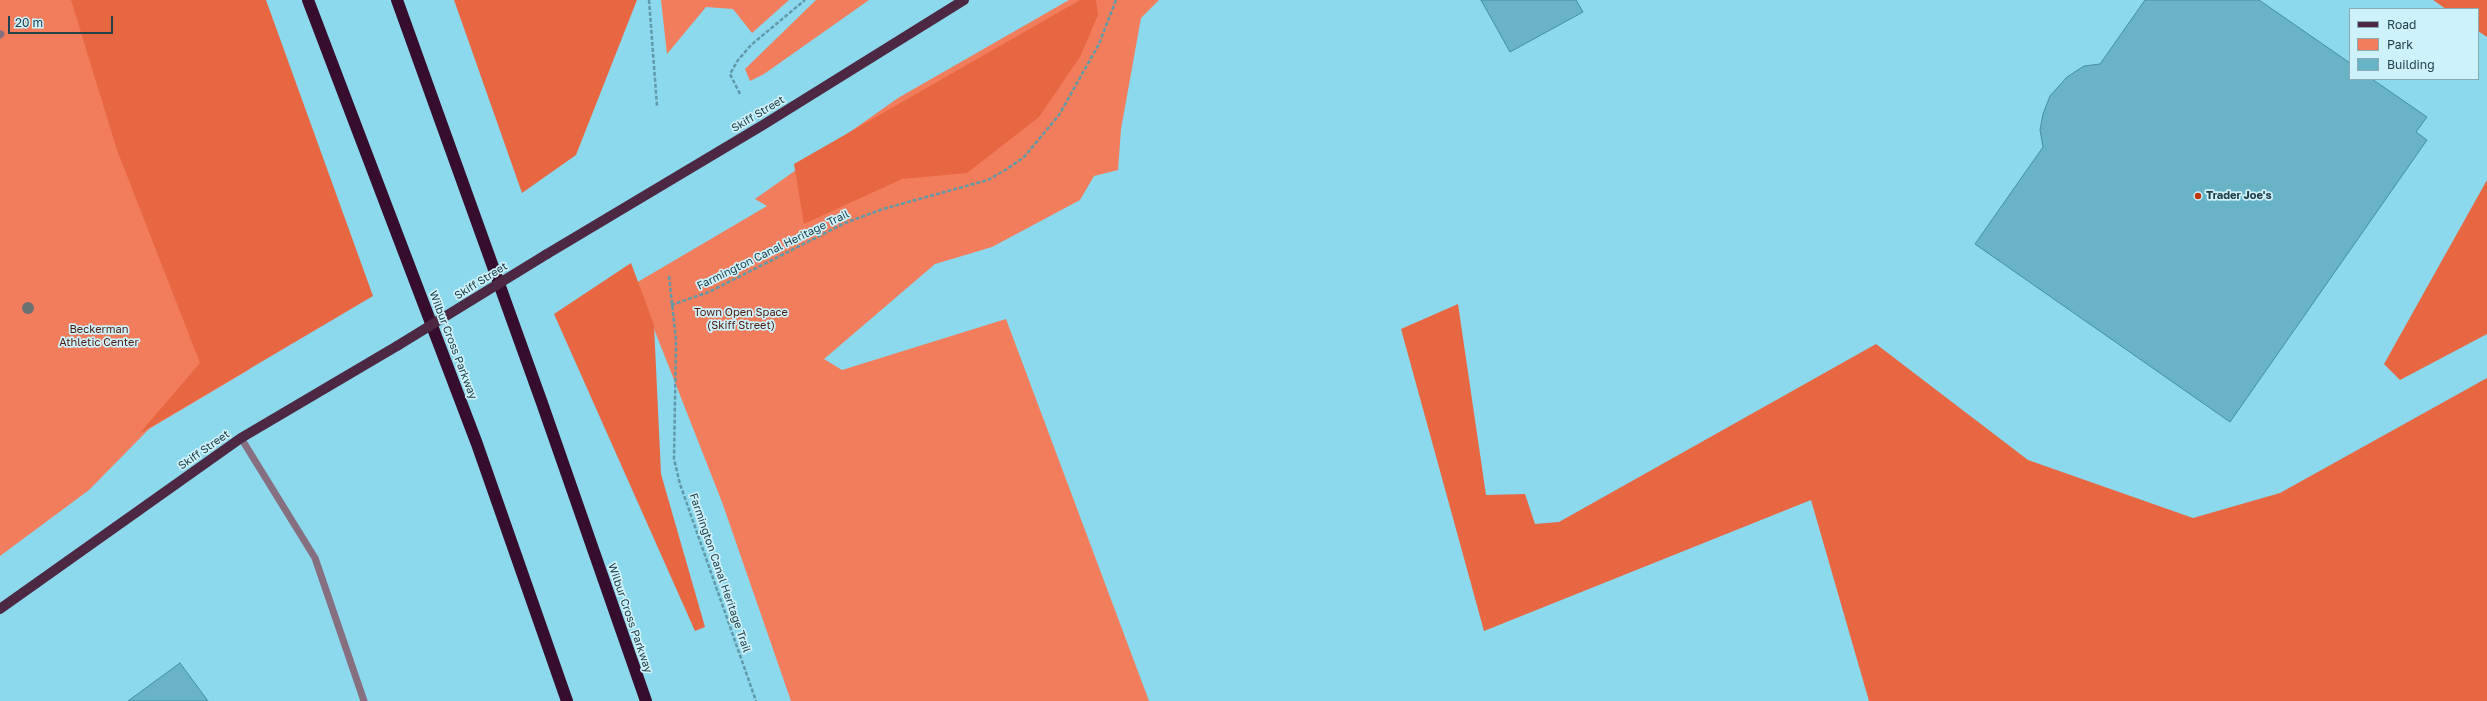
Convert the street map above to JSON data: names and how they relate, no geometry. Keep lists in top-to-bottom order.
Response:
{
  "streets": {
    "highway": ["Wilbur Cross Parkway"],
    "main road": ["Skiff Street"],
    "path": ["Farmington Canal Heritage Trail"]
  },
  "parks": ["Town Open Space (Skiff Street)", "Beckerman Athletic Center"],
  "places": ["Trader Joe's"],
  "legend": ["Road", "Park", "Building"],
  "scale_bar": "20 m"
}
